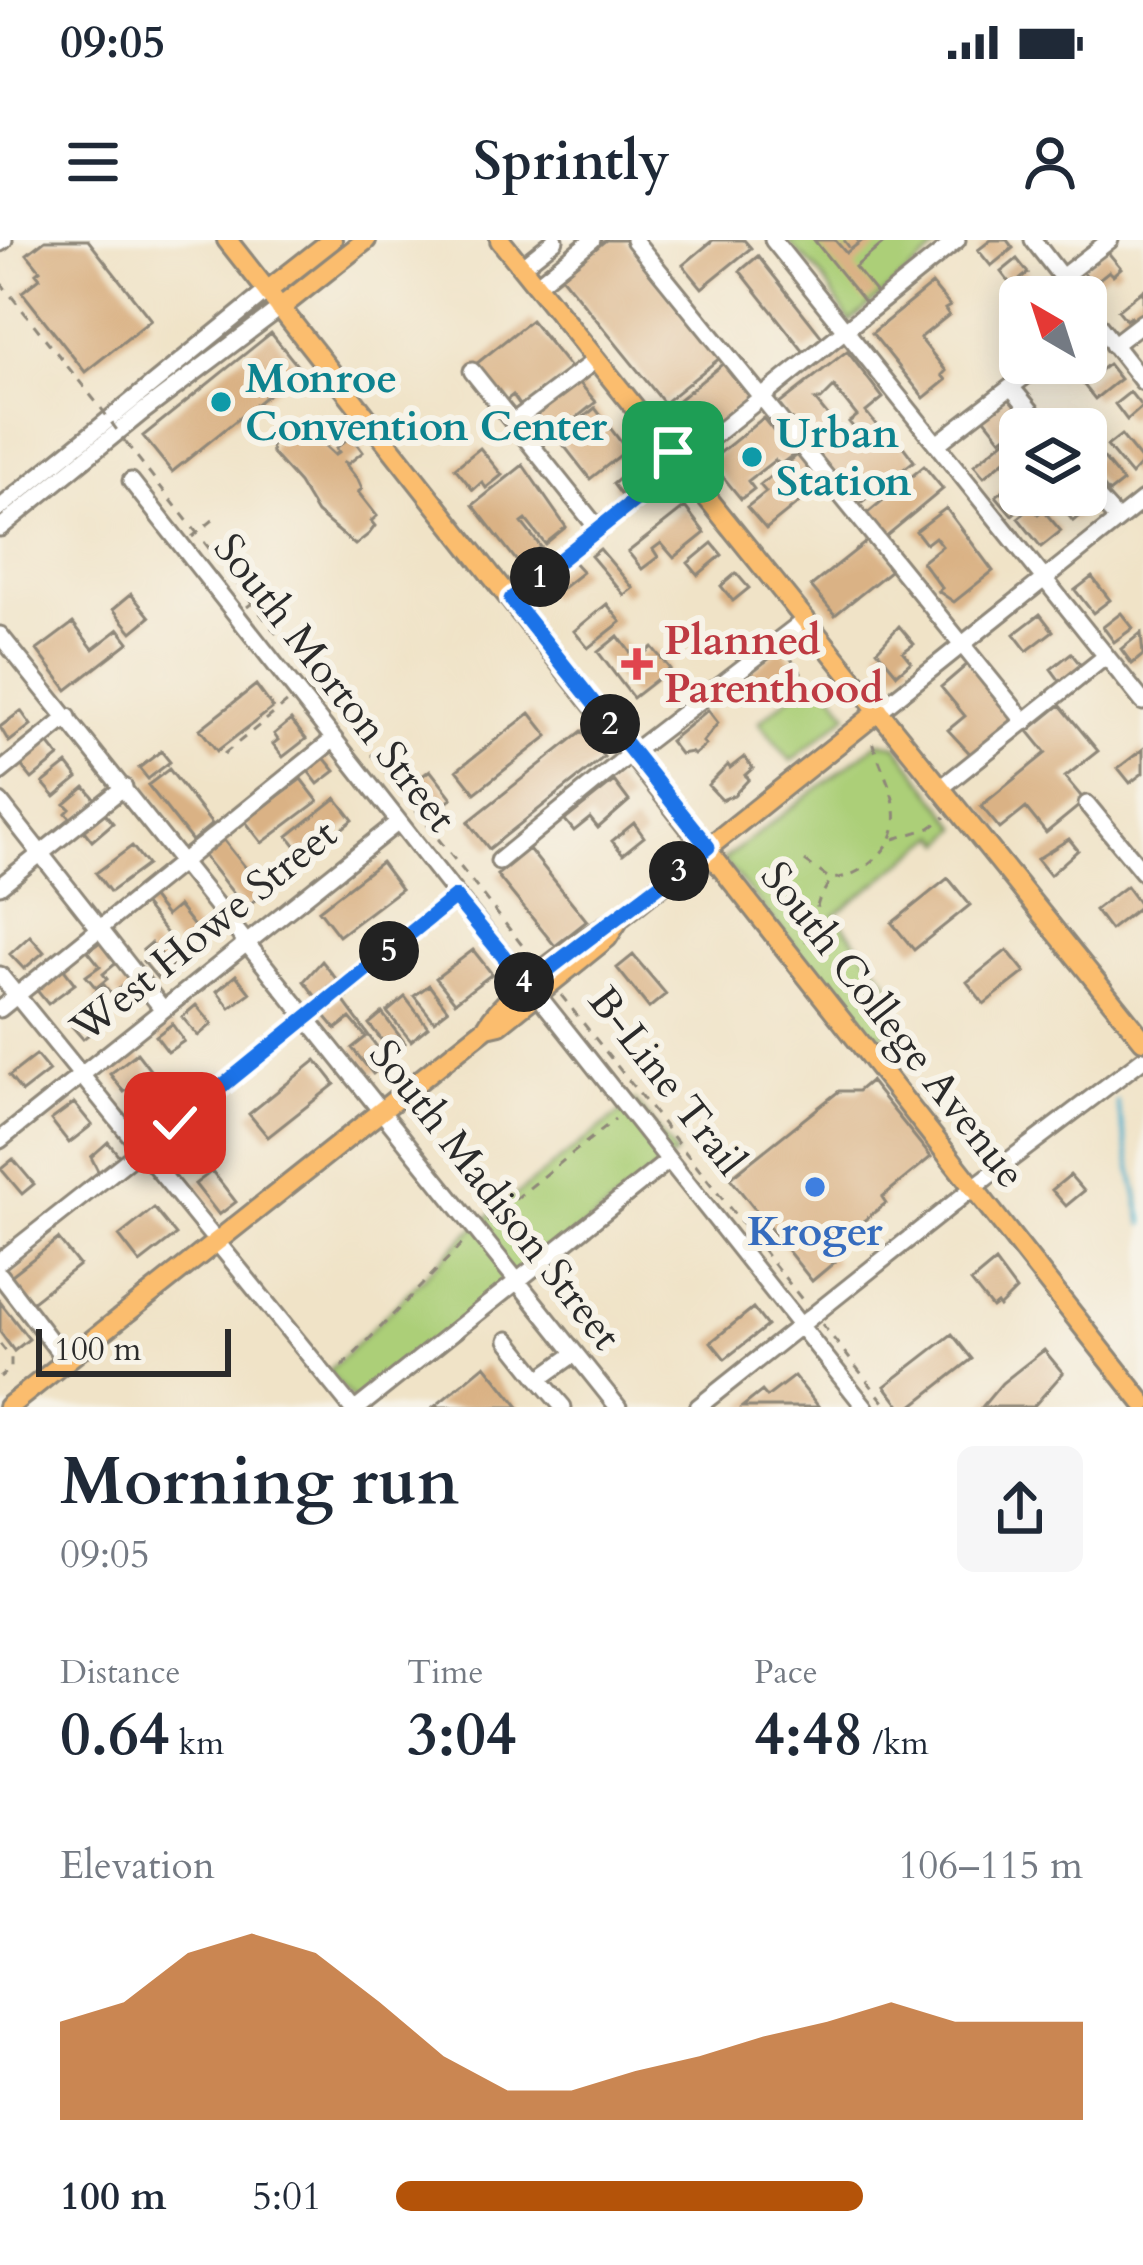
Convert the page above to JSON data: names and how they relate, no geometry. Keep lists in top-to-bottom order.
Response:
{
  "streets": {
    "main road": ["South College Avenue"],
    "street": ["South Morton Street", "West Howe Street", "South Madison Street"],
    "path": ["B-Line Trail"]
  },
  "crossings": [
    ["South Morton Street", "West Howe Street"],
    ["South Morton Street", "B-Line Trail"],
    ["West Howe Street", "South Madison Street"]
  ],
  "places": {
    "other": ["Monroe Convention Center", "Urban Station", "Kroger"],
    "health": ["Planned Parenthood"]
  },
  "scale_bar": "100 m",
  "north": "top left",
  "page": {
    "status": "09:05",
    "header": "Sprintly",
    "pins": [
      "1",
      "2",
      "3",
      "5",
      "4"
    ],
    "scale": "100 m",
    "heading": ["Morning run", "09:05"],
    "stats": [
      ["Distance", "0.64 km"],
      ["Time", "3:04"],
      ["Pace", "4:48 /km"]
    ],
    "chart": ["Elevation", "106–115 m"],
    "list": [
      {
        "name": "100 m",
        "note": "5:01"
      }
    ]
  }
}
